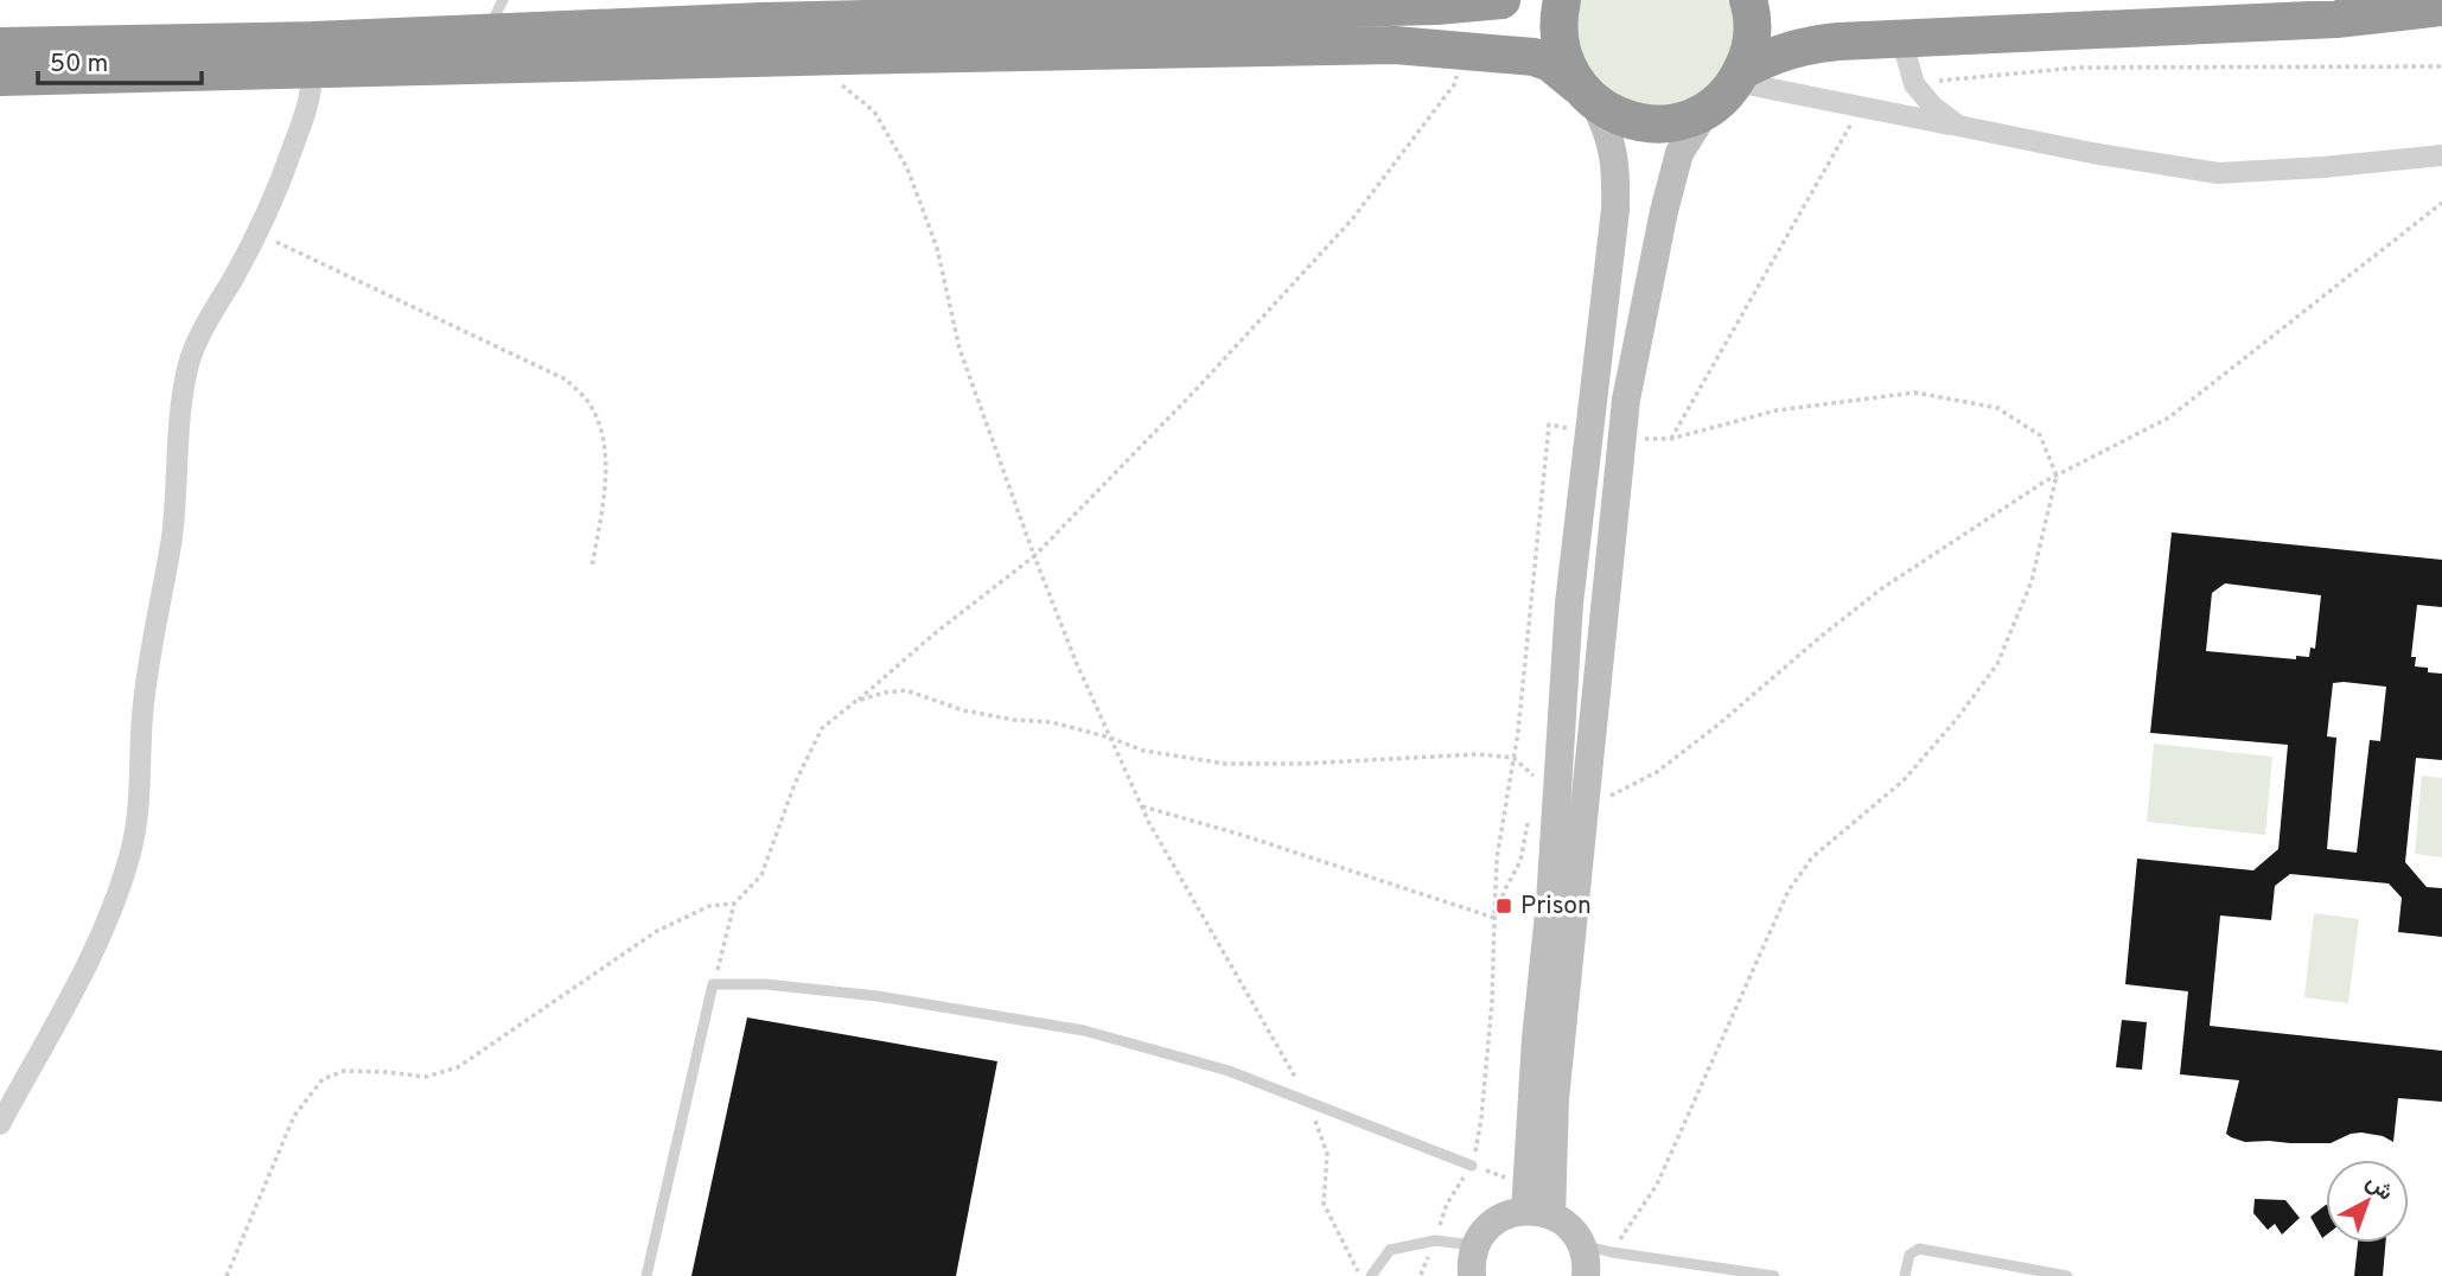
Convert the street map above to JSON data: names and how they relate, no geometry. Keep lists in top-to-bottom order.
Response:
{
  "places": {
    "transit": ["Prison"]
  },
  "scale_bar": "50 m",
  "north": "top right"
}
